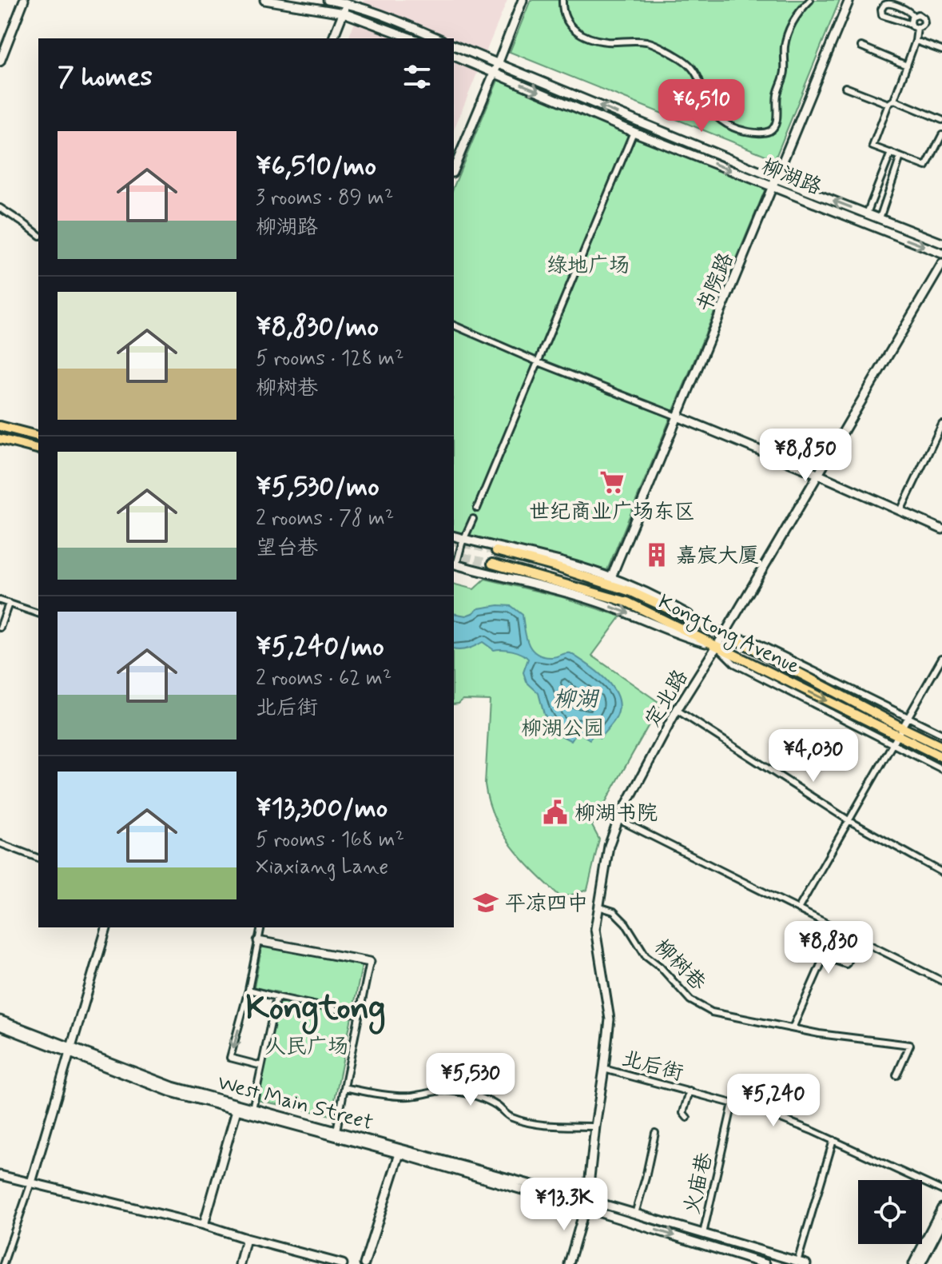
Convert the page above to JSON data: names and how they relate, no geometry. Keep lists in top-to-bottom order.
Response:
{
  "streets": {
    "main road": ["Kongtong Avenue"],
    "street": [
      "柳湖路",
      "书院路",
      "定北路",
      "柳树巷",
      "北后街",
      "West Main Street",
      "火庙巷"
    ]
  },
  "crossings": [
    ["柳湖路", "书院路"],
    ["Kongtong Avenue", "定北路"],
    ["定北路", "柳树巷"],
    ["定北路", "北后街"],
    ["定北路", "West Main Street"],
    ["北后街", "火庙巷"]
  ],
  "districts": ["Kongtong"],
  "water": ["柳湖"],
  "parks": ["绿地广场", "柳湖公园", "人民广场"],
  "places": {
    "supermarket": ["世纪商业广场东区"],
    "building": ["嘉宸大厦"],
    "public building": ["柳湖书院"],
    "school or university": ["平凉四中"]
  },
  "page": {
    "heading": "7 homes",
    "price": [
      "¥6,510",
      "¥8,850",
      "¥4,030",
      "¥8,830",
      "¥5,530",
      "¥5,240",
      "¥13.3K"
    ],
    "list": [
      {
        "name": "¥6,510/mo",
        "note": "3 rooms · 89 m² · 柳湖路"
      },
      {
        "name": "¥8,830/mo",
        "note": "5 rooms · 128 m² · 柳树巷"
      },
      {
        "name": "¥5,530/mo",
        "note": "2 rooms · 78 m² · 望台巷"
      },
      {
        "name": "¥5,240/mo",
        "note": "2 rooms · 62 m² · 北后街"
      },
      {
        "name": "¥13,300/mo",
        "note": "5 rooms · 168 m² · Xiaxiang Lane"
      }
    ]
  }
}
